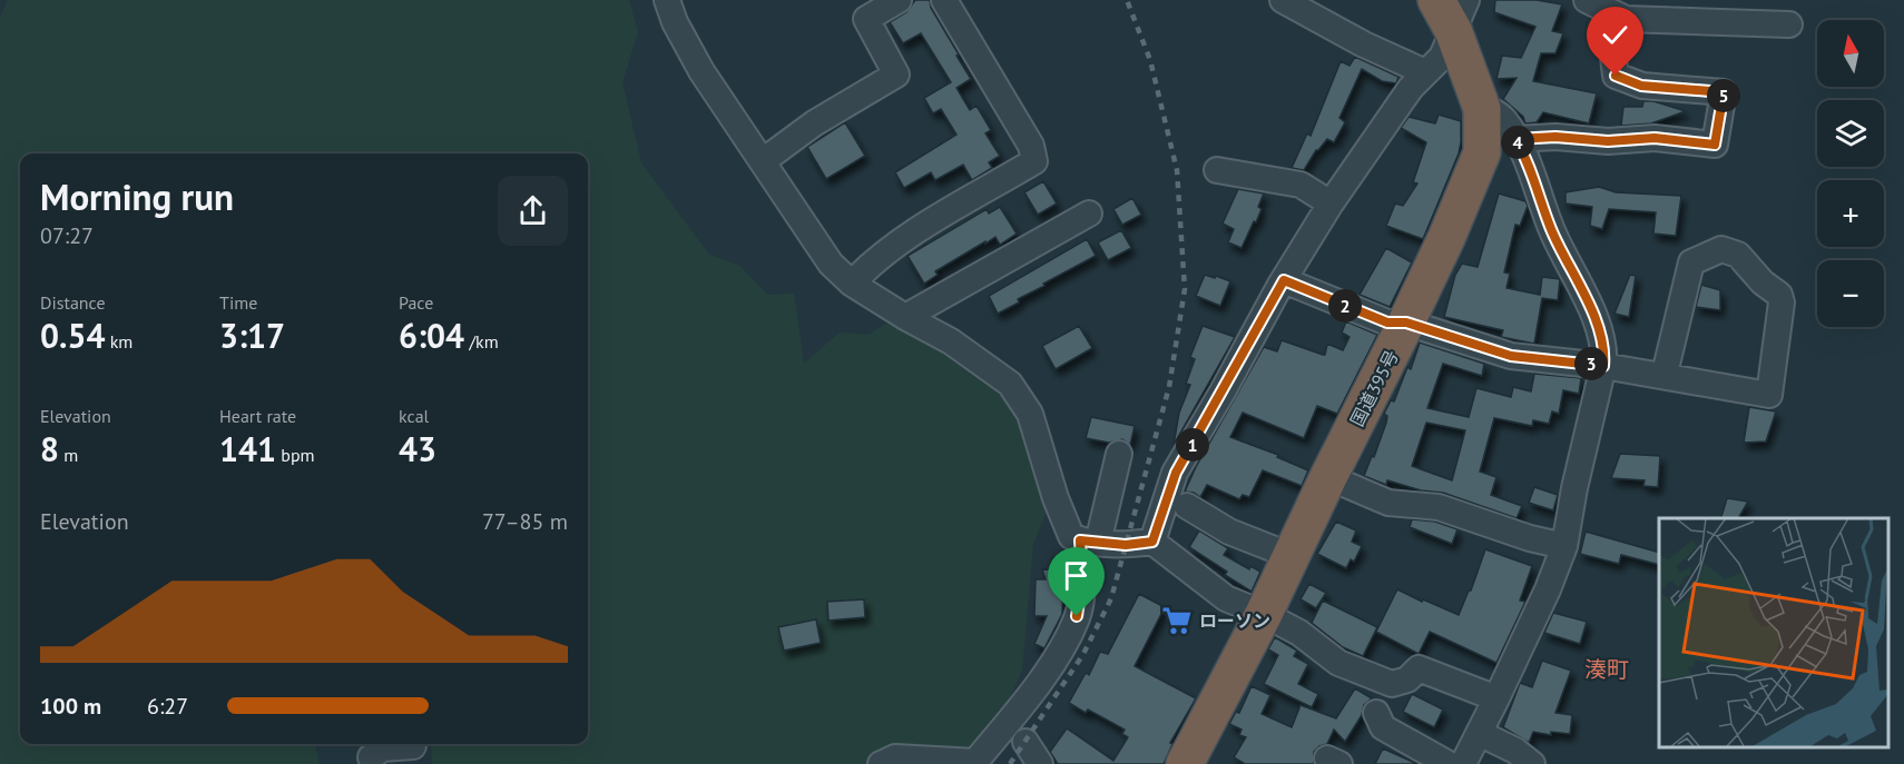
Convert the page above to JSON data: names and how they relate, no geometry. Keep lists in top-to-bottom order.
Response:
{
  "streets": {
    "highway": ["国道395号"]
  },
  "districts": ["湊町"],
  "places": {
    "supermarket": ["ローソン"]
  },
  "north": "top",
  "page": {
    "map_buttons": ["+", "−"],
    "pins": [
      "5",
      "4",
      "2",
      "3",
      "1"
    ],
    "heading": ["Morning run", "07:27"],
    "stats": [
      ["Distance", "0.54 km"],
      ["Time", "3:17"],
      ["Pace", "6:04 /km"],
      ["Elevation", "8 m"],
      ["Heart rate", "141 bpm"],
      ["kcal", "43"]
    ],
    "chart": ["Elevation", "77–85 m"],
    "list": [
      {
        "name": "100 m",
        "note": "6:27"
      }
    ]
  }
}
